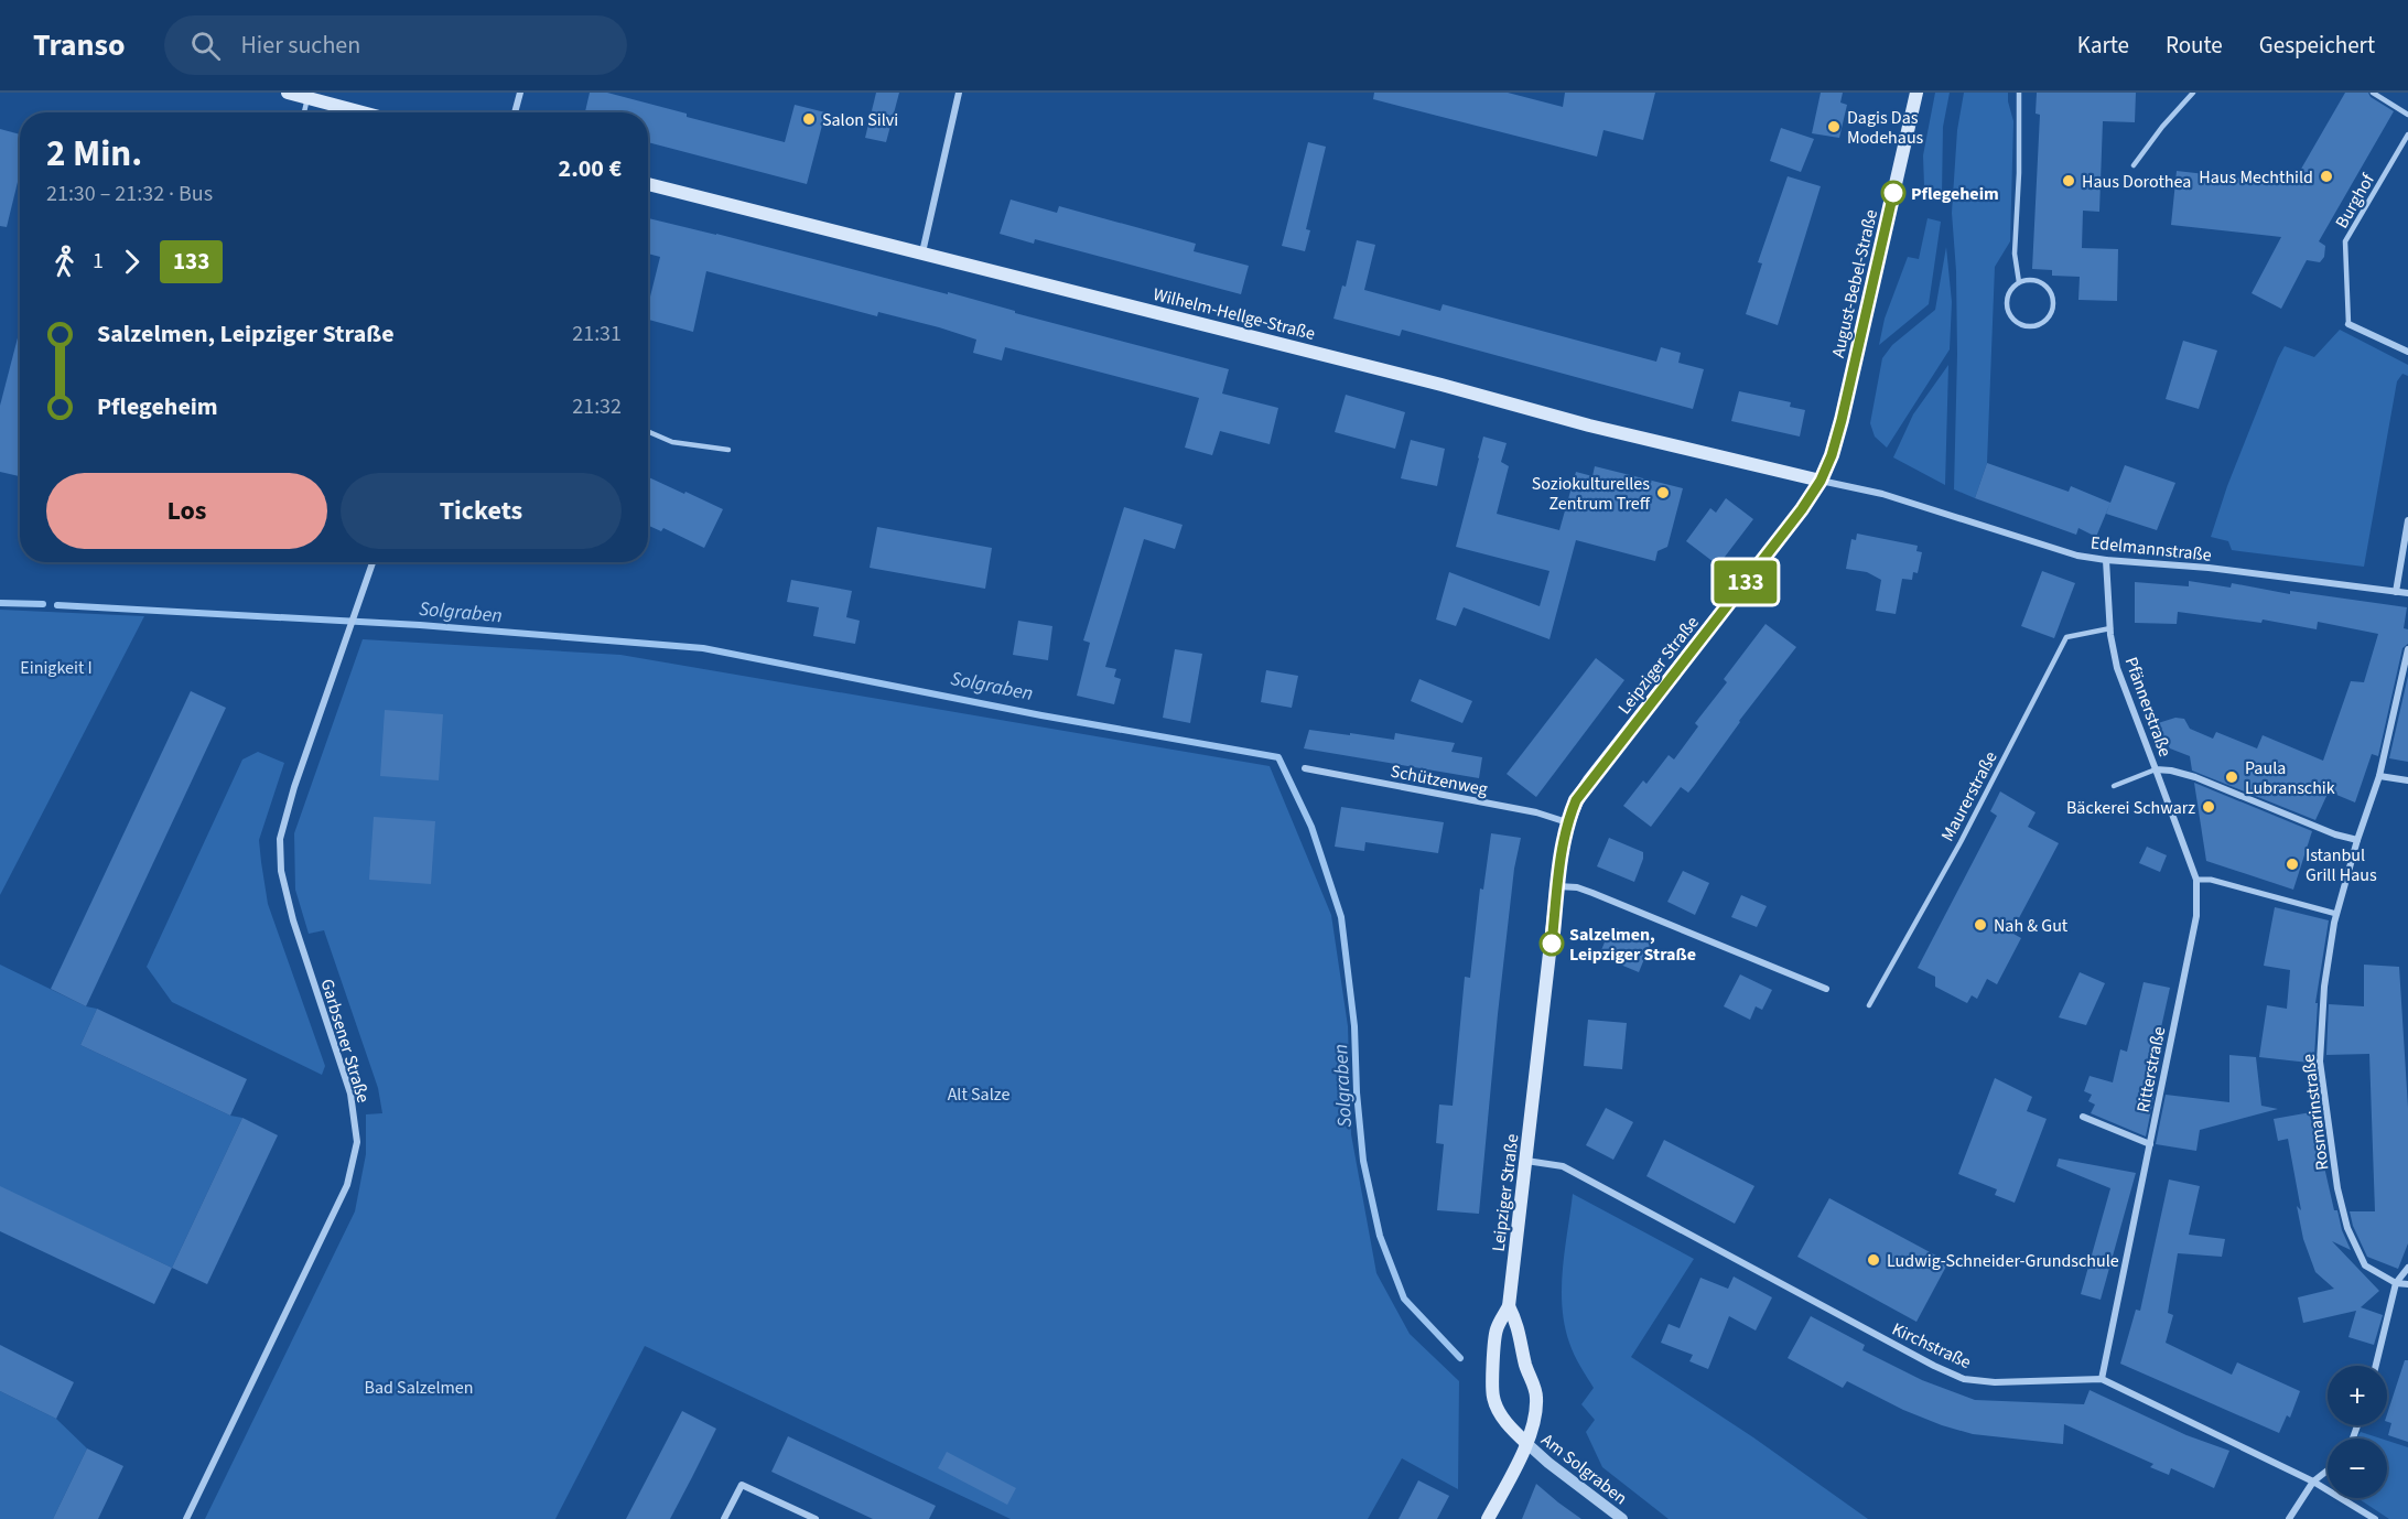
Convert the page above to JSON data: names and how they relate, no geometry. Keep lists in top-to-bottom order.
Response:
{
  "streets": {
    "main road": ["August-Bebel-Straße", "Wilhelm-Hellge-Straße", "Leipziger Straße"],
    "street": [
      "Edelmannstraße",
      "Pfännerstraße",
      "Schützenweg",
      "Garbsener Straße",
      "Ritterstraße",
      "Rosmarinstraße",
      "Kirchstraße",
      "Am Solgraben"
    ],
    "lane": ["Burghof", "Maurerstraße"]
  },
  "crossings": [
    ["August-Bebel-Straße", "Wilhelm-Hellge-Straße"],
    ["August-Bebel-Straße", "Edelmannstraße"],
    ["August-Bebel-Straße", "Leipziger Straße"],
    ["Wilhelm-Hellge-Straße", "Edelmannstraße"],
    ["Wilhelm-Hellge-Straße", "Leipziger Straße"],
    ["Edelmannstraße", "Leipziger Straße"],
    ["Edelmannstraße", "Pfännerstraße"],
    ["Leipziger Straße", "Schützenweg"],
    ["Leipziger Straße", "Kirchstraße"],
    ["Leipziger Straße", "Am Solgraben"],
    ["Pfännerstraße", "Maurerstraße"],
    ["Pfännerstraße", "Ritterstraße"],
    ["Pfännerstraße", "Rosmarinstraße"],
    ["Ritterstraße", "Kirchstraße"]
  ],
  "water": ["Solgraben"],
  "parks": ["Einigkeit I", "Alt Salze", "Bad Salzelmen"],
  "places": [
    "Salon Silvi",
    "Dagis Das Modehaus",
    "Haus Mechthild",
    "Haus Dorothea",
    "Pflegeheim",
    "Soziokulturelles Zentrum Treff",
    "Paula Lubranschik",
    "Bäckerei Schwarz",
    "Istanbul Grill Haus",
    "Nah & Gut",
    "Salzelmen, Leipziger Straße",
    "Ludwig-Schneider-Grundschule"
  ],
  "lines": ["bus line 133"],
  "page": {
    "header": "Transo",
    "search": "Hier suchen",
    "nav": ["Karte", "Route", "Gespeichert"],
    "on_map": "133",
    "heading": ["2 Min.", "21:30 – 21:32 · Bus", "2.00 €"],
    "legs": ["1", "133"],
    "list": [
      {
        "name": "Salzelmen, Leipziger Straße",
        "value": "21:31"
      },
      {
        "name": "Pflegeheim",
        "value": "21:32"
      }
    ],
    "buttons": ["Los", "Tickets"],
    "map_buttons": ["+", "−"]
  }
}
